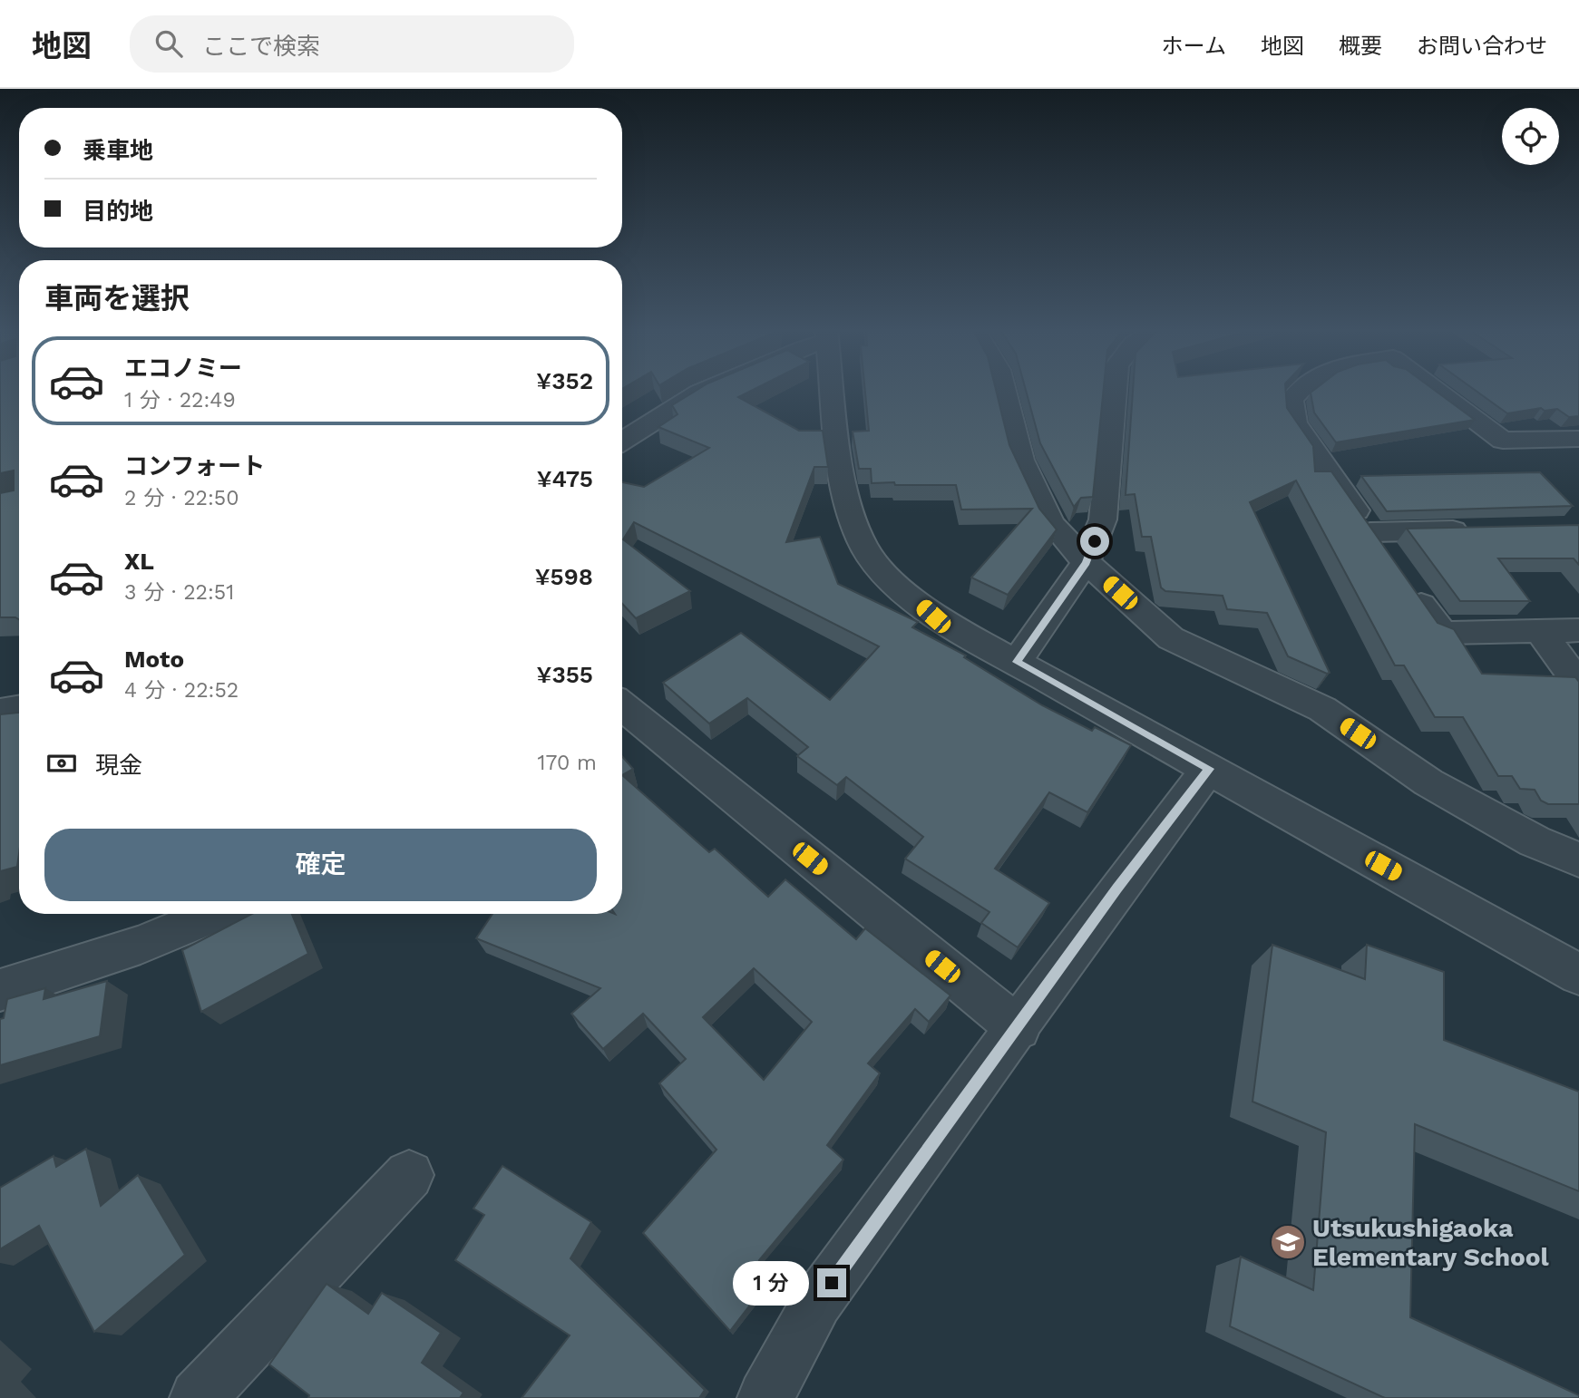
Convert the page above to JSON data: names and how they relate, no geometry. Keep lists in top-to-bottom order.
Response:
{
  "places": {
    "school or university": ["Utsukushigaoka Elementary School"]
  },
  "page": {
    "header": "地図",
    "search": "ここで検索",
    "nav": [
      "ホーム",
      "地図",
      "概要",
      "お問い合わせ"
    ],
    "banner": ["乗車地", "目的地"],
    "heading": "車両を選択",
    "list": [
      {
        "name": "エコノミー",
        "note": "1 分 · 22:49",
        "value": "¥352"
      },
      {
        "name": "コンフォート",
        "note": "2 分 · 22:50",
        "value": "¥475"
      },
      {
        "name": "XL",
        "note": "3 分 · 22:51",
        "value": "¥598"
      },
      {
        "name": "Moto",
        "note": "4 分 · 22:52",
        "value": "¥355"
      }
    ],
    "pay": ["現金", "170 m"],
    "buttons": "確定",
    "bubble": "1 分"
  }
}
